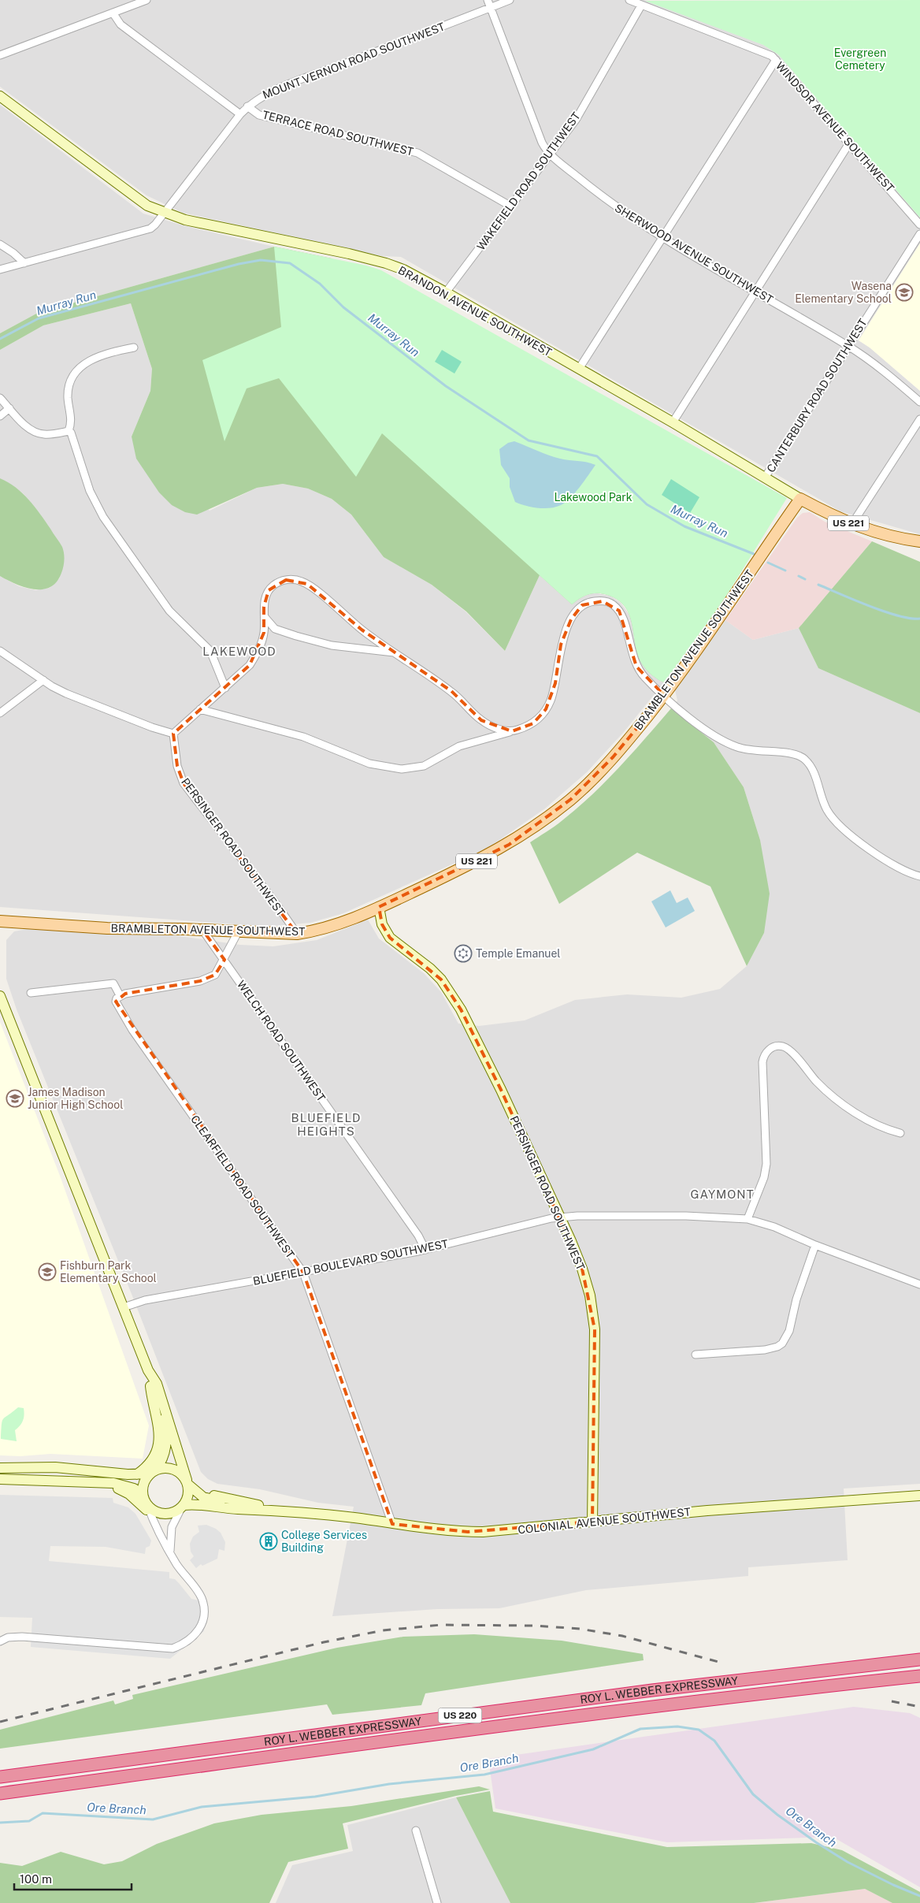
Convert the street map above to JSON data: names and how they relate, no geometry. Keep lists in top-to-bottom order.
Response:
{
  "streets": {
    "highway": ["ROY L. WEBBER EXPRESSWAY", "US 220"],
    "main road": [
      "BRANDON AVENUE SOUTHWEST",
      "US 221",
      "BRAMBLETON AVENUE SOUTHWEST",
      "PERSINGER ROAD SOUTHWEST",
      "COLONIAL AVENUE SOUTHWEST"
    ],
    "street": [
      "MOUNT VERNON ROAD SOUTHWEST",
      "WINDSOR AVENUE SOUTHWEST",
      "TERRACE ROAD SOUTHWEST",
      "WAKEFIELD ROAD SOUTHWEST",
      "SHERWOOD AVENUE SOUTHWEST",
      "CANTERBURY ROAD SOUTHWEST",
      "WELCH ROAD SOUTHWEST",
      "CLEARFIELD ROAD SOUTHWEST",
      "BLUEFIELD BOULEVARD SOUTHWEST"
    ]
  },
  "crossings": [
    ["MOUNT VERNON ROAD SOUTHWEST", "TERRACE ROAD SOUTHWEST"],
    ["MOUNT VERNON ROAD SOUTHWEST", "SHERWOOD AVENUE SOUTHWEST"],
    ["MOUNT VERNON ROAD SOUTHWEST", "BRANDON AVENUE SOUTHWEST"],
    ["WINDSOR AVENUE SOUTHWEST", "WAKEFIELD ROAD SOUTHWEST"],
    ["TERRACE ROAD SOUTHWEST", "WAKEFIELD ROAD SOUTHWEST"],
    ["WAKEFIELD ROAD SOUTHWEST", "SHERWOOD AVENUE SOUTHWEST"],
    ["WAKEFIELD ROAD SOUTHWEST", "BRANDON AVENUE SOUTHWEST"],
    ["SHERWOOD AVENUE SOUTHWEST", "CANTERBURY ROAD SOUTHWEST"],
    ["BRANDON AVENUE SOUTHWEST", "CANTERBURY ROAD SOUTHWEST"],
    ["BRANDON AVENUE SOUTHWEST", "BRAMBLETON AVENUE SOUTHWEST"],
    ["BRAMBLETON AVENUE SOUTHWEST", "PERSINGER ROAD SOUTHWEST"],
    ["BRAMBLETON AVENUE SOUTHWEST", "WELCH ROAD SOUTHWEST"],
    ["PERSINGER ROAD SOUTHWEST", "BLUEFIELD BOULEVARD SOUTHWEST"],
    ["PERSINGER ROAD SOUTHWEST", "COLONIAL AVENUE SOUTHWEST"],
    ["WELCH ROAD SOUTHWEST", "BLUEFIELD BOULEVARD SOUTHWEST"],
    ["CLEARFIELD ROAD SOUTHWEST", "BLUEFIELD BOULEVARD SOUTHWEST"],
    ["CLEARFIELD ROAD SOUTHWEST", "COLONIAL AVENUE SOUTHWEST"]
  ],
  "districts": ["LAKEWOOD", "BLUEFIELD HEIGHTS", "GAYMONT"],
  "water": ["Murray Run", "Ore Branch"],
  "parks": ["Evergreen Cemetery", "Lakewood Park"],
  "places": {
    "school or university": ["Wasena Elementary School", "James Madison Junior High School", "Fishburn Park Elementary School"],
    "synagogue": ["Temple Emanuel"],
    "building": ["College Services Building"]
  },
  "scale_bar": "100 m"
}
